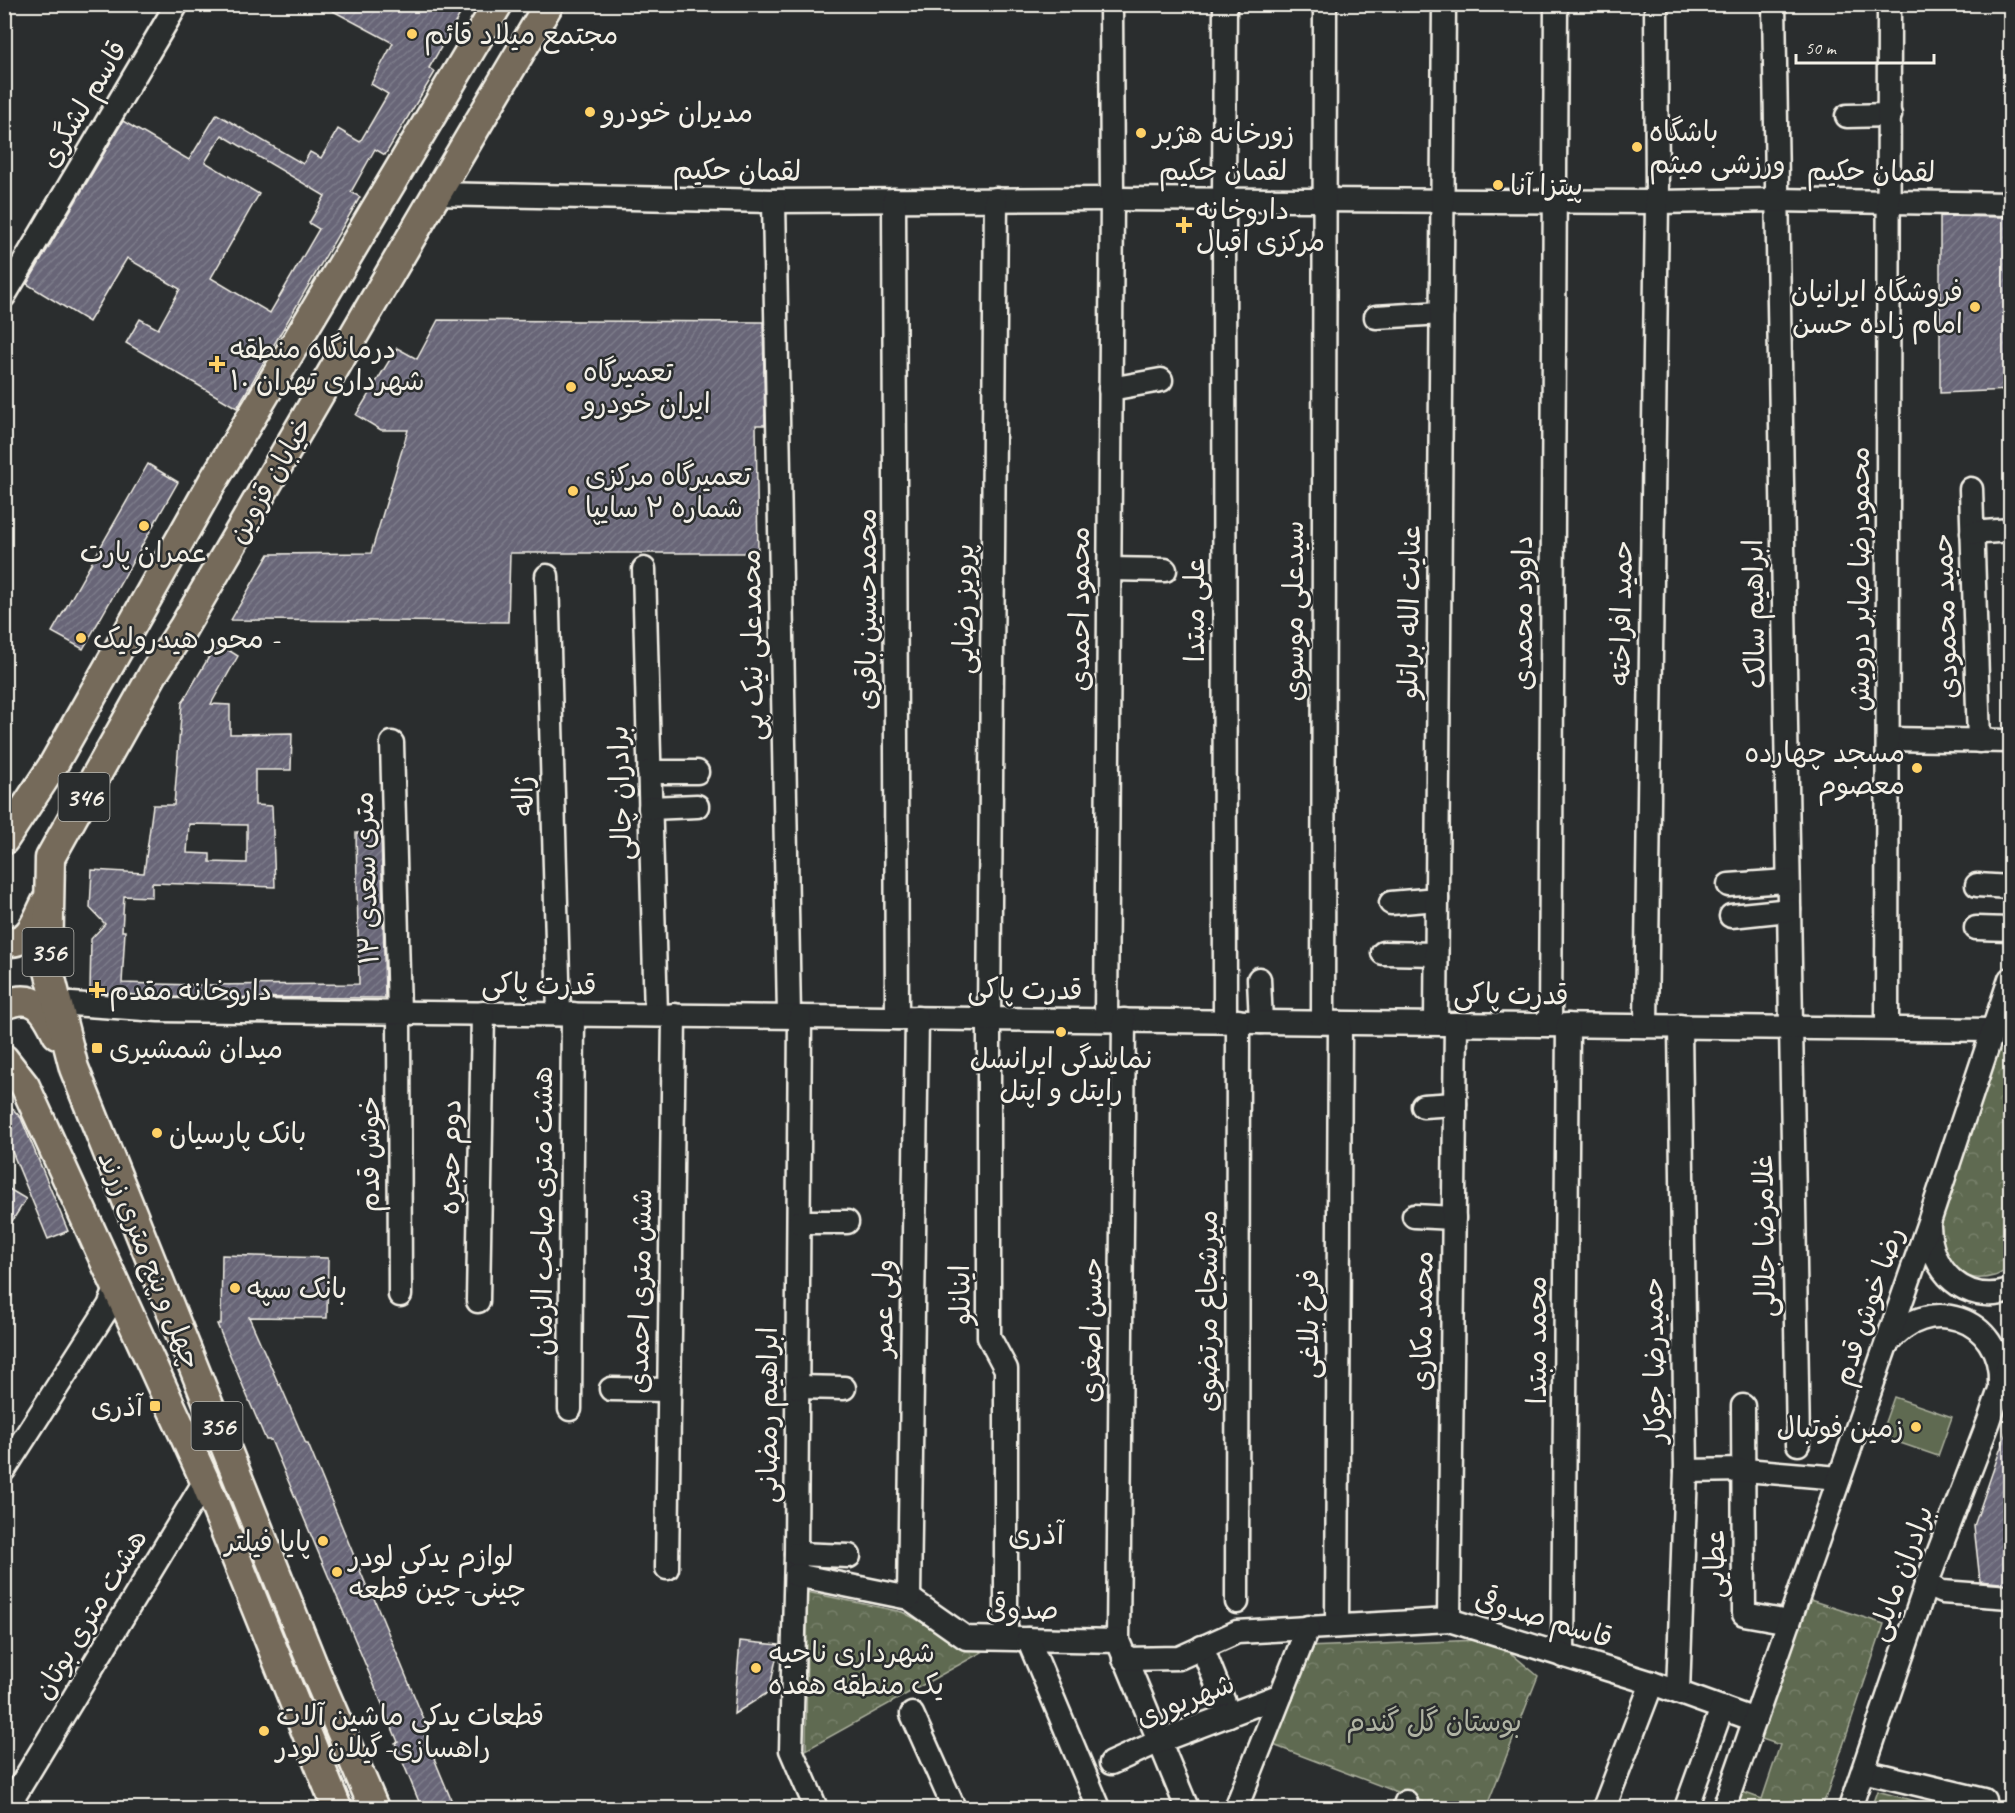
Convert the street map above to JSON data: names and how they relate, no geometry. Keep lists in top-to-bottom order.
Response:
{
  "streets": {
    "main road": [
      "خیابان قزوین",
      "346",
      "356",
      "چهل و پنج متری زرند"
    ],
    "street": [
      "قاسم لشگری",
      "لقمان حکیم",
      "محمودرضا صابر درویش",
      "محمدحسین باقری",
      "پرویز رضایی",
      "محمود احمدی",
      "علی مبتدا",
      "سیدعلی موسوی",
      "عنایت الله براتلو",
      "داوود محمدی",
      "حمید افراخته",
      "ابراهیم سالک",
      "حمید محمودی",
      "محمدعلی نیک پی",
      "برادران چالی",
      "ژاله",
      "۱۲ متری سعدی",
      "قدرت پاکی",
      "خوش قدم",
      "دوم حجره",
      "هشت متری صاحب الزمان",
      "غلامرضا جلالی",
      "شش متری احمدی",
      "اینانلو",
      "رضا خوش قدم",
      "ولی عصر",
      "میرشجاع مرتضوی",
      "محمد مکاری",
      "فرخ بلاغی",
      "حسن اصغری",
      "محمد مبتدا",
      "حمیدرضا جوکار",
      "ابراهیم رمضانی",
      "عطایی",
      "برادران مایلی",
      "صدوقی",
      "هشت متری بوتان",
      "قاسم صدوقی",
      "شهریوری"
    ]
  },
  "crossings": [
    ["لقمان حکیم", "خیابان قزوین"],
    ["لقمان حکیم", "محمودرضا صابر درویش"],
    ["لقمان حکیم", "محمدحسین باقری"],
    ["لقمان حکیم", "پرویز رضایی"],
    ["لقمان حکیم", "محمود احمدی"],
    ["لقمان حکیم", "علی مبتدا"],
    ["لقمان حکیم", "سیدعلی موسوی"],
    ["لقمان حکیم", "عنایت الله براتلو"],
    ["لقمان حکیم", "داوود محمدی"],
    ["لقمان حکیم", "حمید افراخته"],
    ["لقمان حکیم", "ابراهیم سالک"],
    ["لقمان حکیم", "محمدعلی نیک پی"],
    ["خیابان قزوین", "چهل و پنج متری زرند"],
    ["محمودرضا صابر درویش", "قدرت پاکی"],
    ["محمدحسین باقری", "قدرت پاکی"],
    ["محمدحسین باقری", "ولی عصر"],
    ["پرویز رضایی", "قدرت پاکی"],
    ["پرویز رضایی", "اینانلو"],
    ["محمود احمدی", "قدرت پاکی"],
    ["محمود احمدی", "حسن اصغری"],
    ["علی مبتدا", "قدرت پاکی"],
    ["علی مبتدا", "میرشجاع مرتضوی"],
    ["سیدعلی موسوی", "قدرت پاکی"],
    ["سیدعلی موسوی", "فرخ بلاغی"],
    ["عنایت الله براتلو", "قدرت پاکی"],
    ["عنایت الله براتلو", "محمد مکاری"],
    ["داوود محمدی", "قدرت پاکی"],
    ["داوود محمدی", "محمد مبتدا"],
    ["حمید افراخته", "قدرت پاکی"],
    ["ابراهیم سالک", "قدرت پاکی"],
    ["ابراهیم سالک", "غلامرضا جلالی"],
    ["محمدعلی نیک پی", "قدرت پاکی"],
    ["محمدعلی نیک پی", "ابراهیم رمضانی"],
    ["برادران چالی", "قدرت پاکی"],
    ["برادران چالی", "شش متری احمدی"],
    ["ژاله", "قدرت پاکی"],
    ["ژاله", "هشت متری صاحب الزمان"],
    ["۱۲ متری سعدی", "قدرت پاکی"],
    ["۱۲ متری سعدی", "خوش قدم"],
    ["قدرت پاکی", "خوش قدم"],
    ["قدرت پاکی", "دوم حجره"],
    ["قدرت پاکی", "هشت متری صاحب الزمان"],
    ["قدرت پاکی", "غلامرضا جلالی"],
    ["قدرت پاکی", "چهل و پنج متری زرند"],
    ["قدرت پاکی", "شش متری احمدی"],
    ["قدرت پاکی", "اینانلو"],
    ["قدرت پاکی", "رضا خوش قدم"],
    ["قدرت پاکی", "ولی عصر"],
    ["قدرت پاکی", "میرشجاع مرتضوی"],
    ["قدرت پاکی", "محمد مکاری"],
    ["قدرت پاکی", "فرخ بلاغی"],
    ["قدرت پاکی", "حسن اصغری"],
    ["قدرت پاکی", "محمد مبتدا"],
    ["قدرت پاکی", "حمیدرضا جوکار"],
    ["قدرت پاکی", "ابراهیم رمضانی"],
    ["چهل و پنج متری زرند", "هشت متری بوتان"],
    ["اینانلو", "صدوقی"],
    ["رضا خوش قدم", "عطایی"],
    ["رضا خوش قدم", "قاسم صدوقی"],
    ["ولی عصر", "صدوقی"],
    ["محمد مکاری", "قاسم صدوقی"],
    ["فرخ بلاغی", "قاسم صدوقی"],
    ["حسن اصغری", "صدوقی"],
    ["محمد مبتدا", "قاسم صدوقی"],
    ["حمیدرضا جوکار", "قاسم صدوقی"],
    ["ابراهیم رمضانی", "صدوقی"],
    ["صدوقی", "قاسم صدوقی"]
  ],
  "districts": ["آذری"],
  "parks": ["بوستان گل گندم"],
  "places": {
    "other": [
      "مجتمع میلاد قائم",
      "مدیران خودرو",
      "زورخانه هژبر",
      "باشگاه ورزشی میثم",
      "پیتزا آنا",
      "فروشگاه ایرانیان امام زاده حسن",
      "تعمیرگاه ایران خودرو",
      "تعمیرگاه مرکزی شماره ۲ سایپا",
      "عمران پارت",
      "محور هیدرولیک -",
      "مسجد چهارده معصوم",
      "نمایندگی ایرانسل رایتل و اپتل",
      "بانک پارسیان",
      "بانک سپه",
      "زمین فوتبال",
      "پایا فیلتر",
      "لوازم یدکی لودر چینی-چین قطعه",
      "شهرداری ناحیه یک منطقه هفده",
      "قطعات یدکی ماشین آلات راهسازی-گیلان لودر"
    ],
    "health": ["داروخانه مرکزی اقبال", "درمانگاه منطقه ۱۰ شهرداری تهران", "داروخانه مقدم"],
    "transit": ["میدان شمشیری", "آذری"]
  },
  "scale_bar": "50 m"
}
